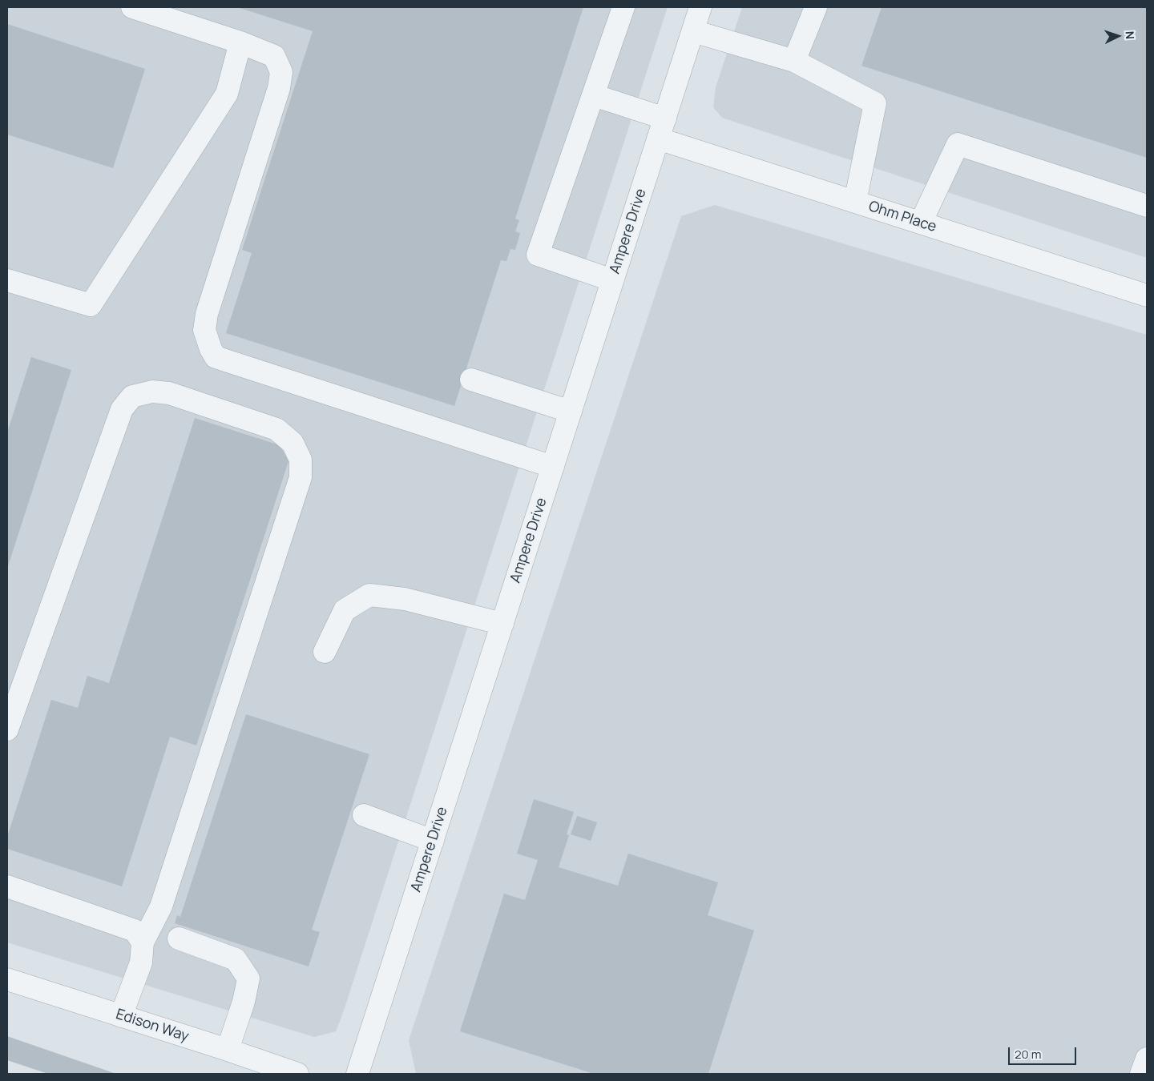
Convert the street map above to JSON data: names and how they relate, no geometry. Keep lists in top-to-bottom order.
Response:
{
  "streets": {
    "street": ["Ohm Place", "Ampere Drive", "Edison Way"]
  },
  "crossings": [
    ["Ohm Place", "Ampere Drive"]
  ],
  "scale_bar": "20 m",
  "north": "right"
}
